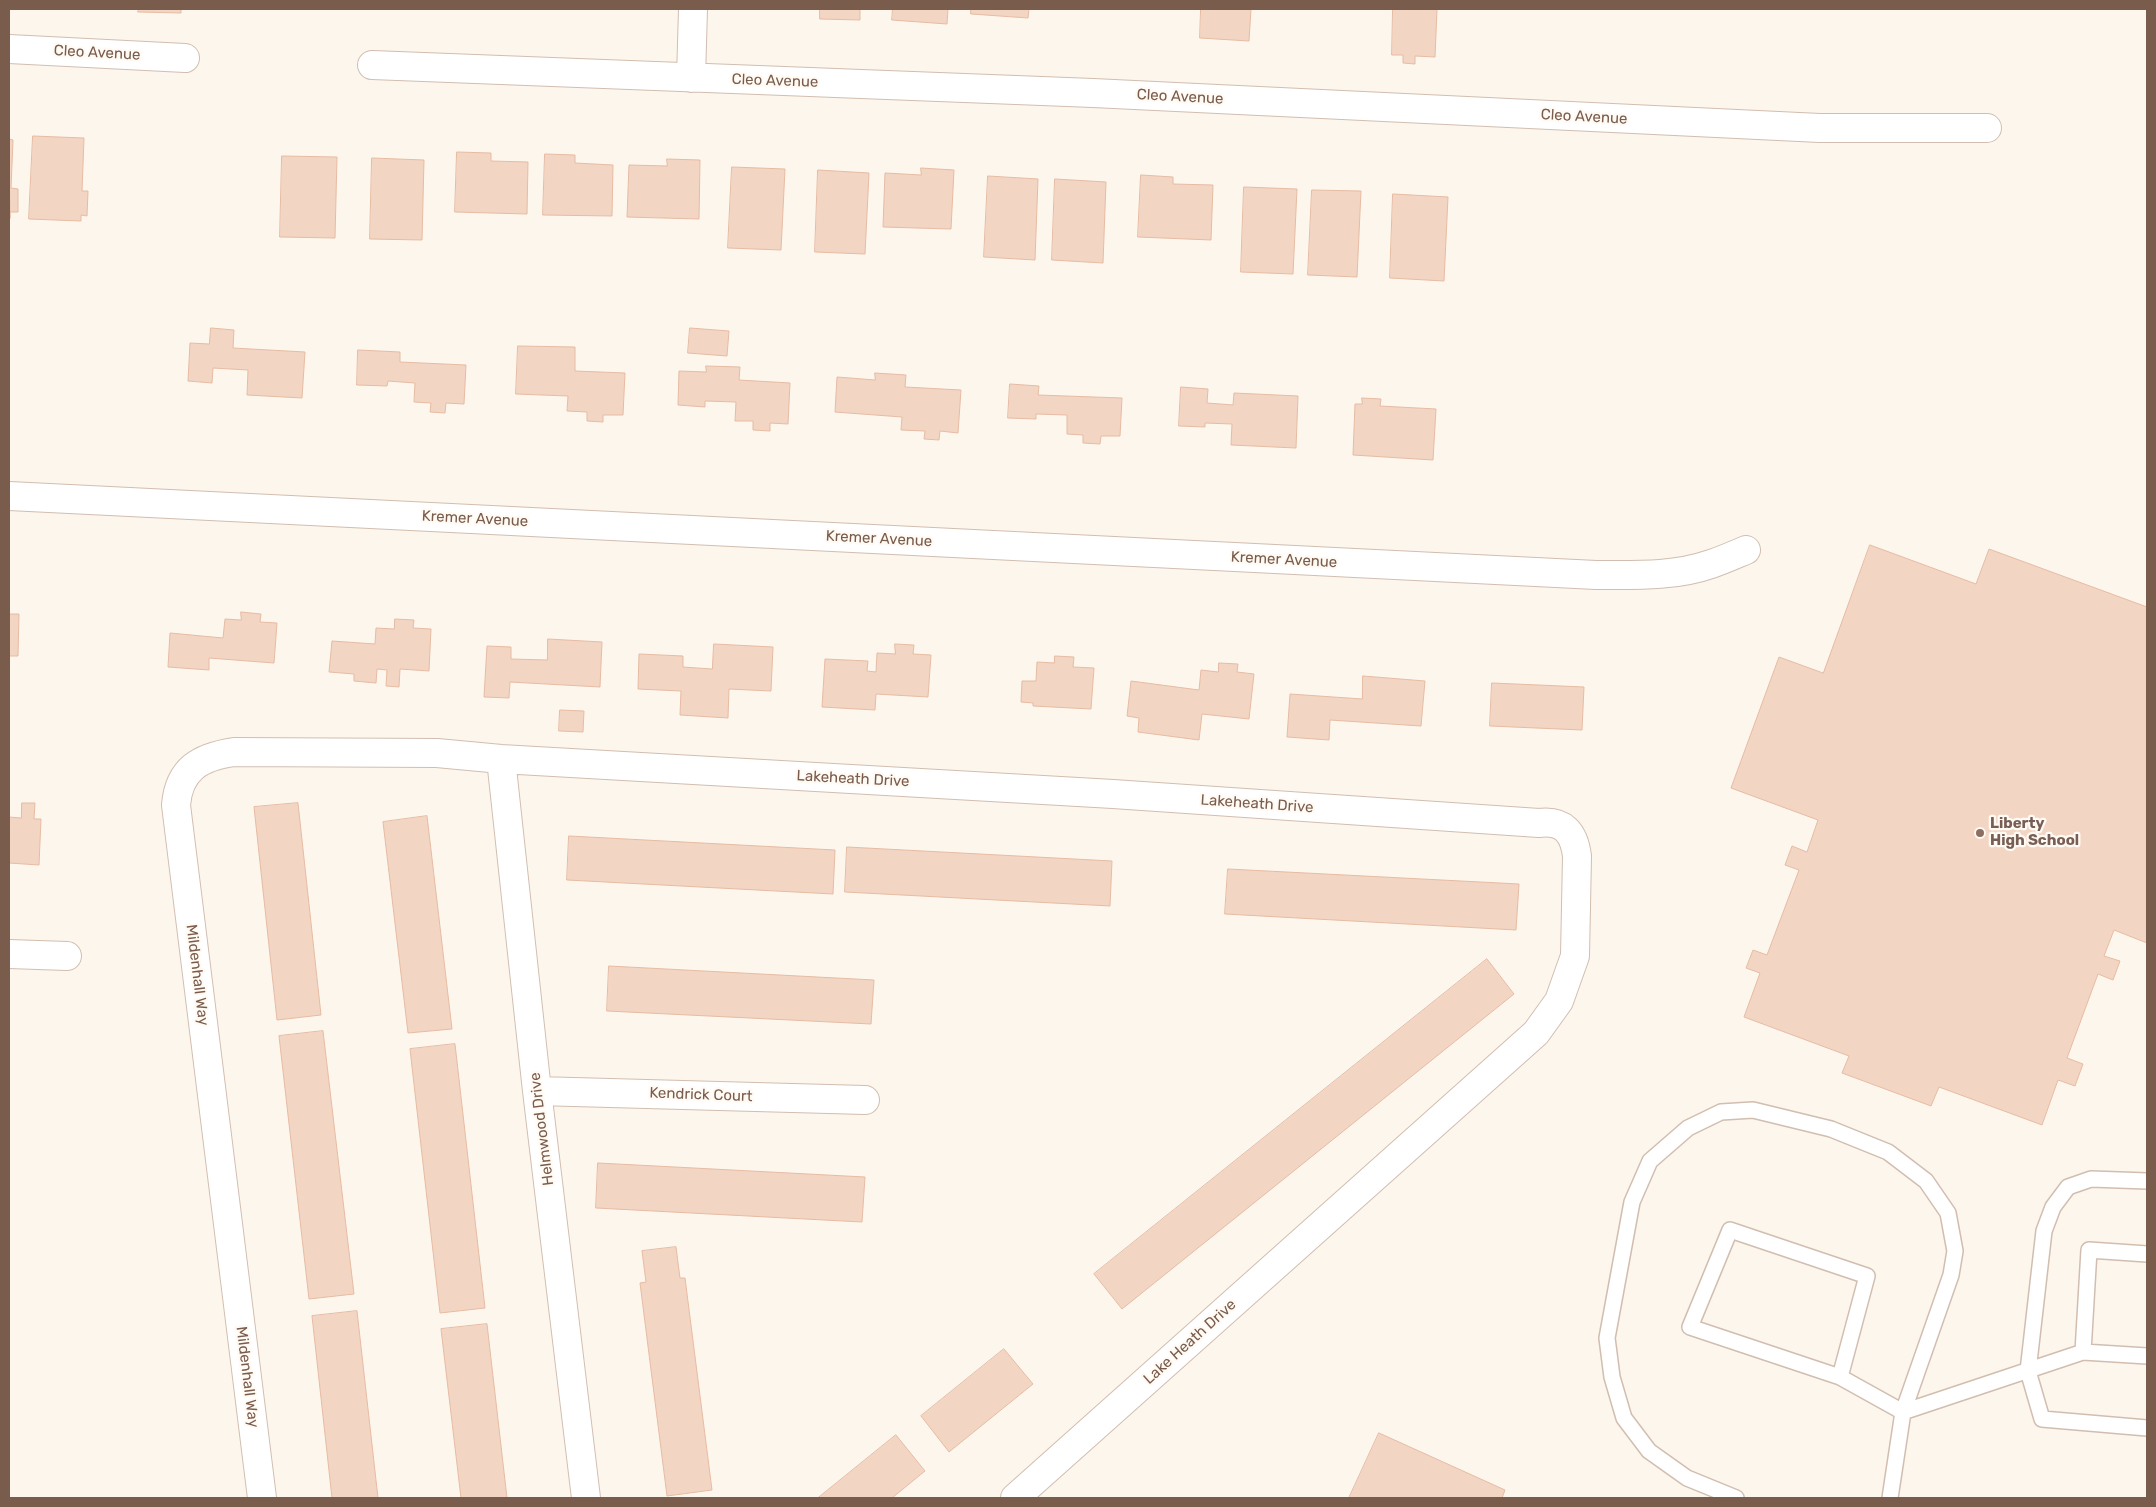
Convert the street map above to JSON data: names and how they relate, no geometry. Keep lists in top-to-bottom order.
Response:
{
  "streets": {
    "street": [
      "Cleo Avenue",
      "Kremer Avenue",
      "Lakeheath Drive",
      "Mildenhall Way",
      "Kendrick Court",
      "Helmwood Drive",
      "Lake Heath Drive"
    ]
  },
  "crossings": [
    ["Lakeheath Drive", "Mildenhall Way"],
    ["Lakeheath Drive", "Helmwood Drive"],
    ["Lakeheath Drive", "Lake Heath Drive"],
    ["Mildenhall Way", "Helmwood Drive"],
    ["Kendrick Court", "Helmwood Drive"]
  ],
  "places": ["Liberty High School"]
}
